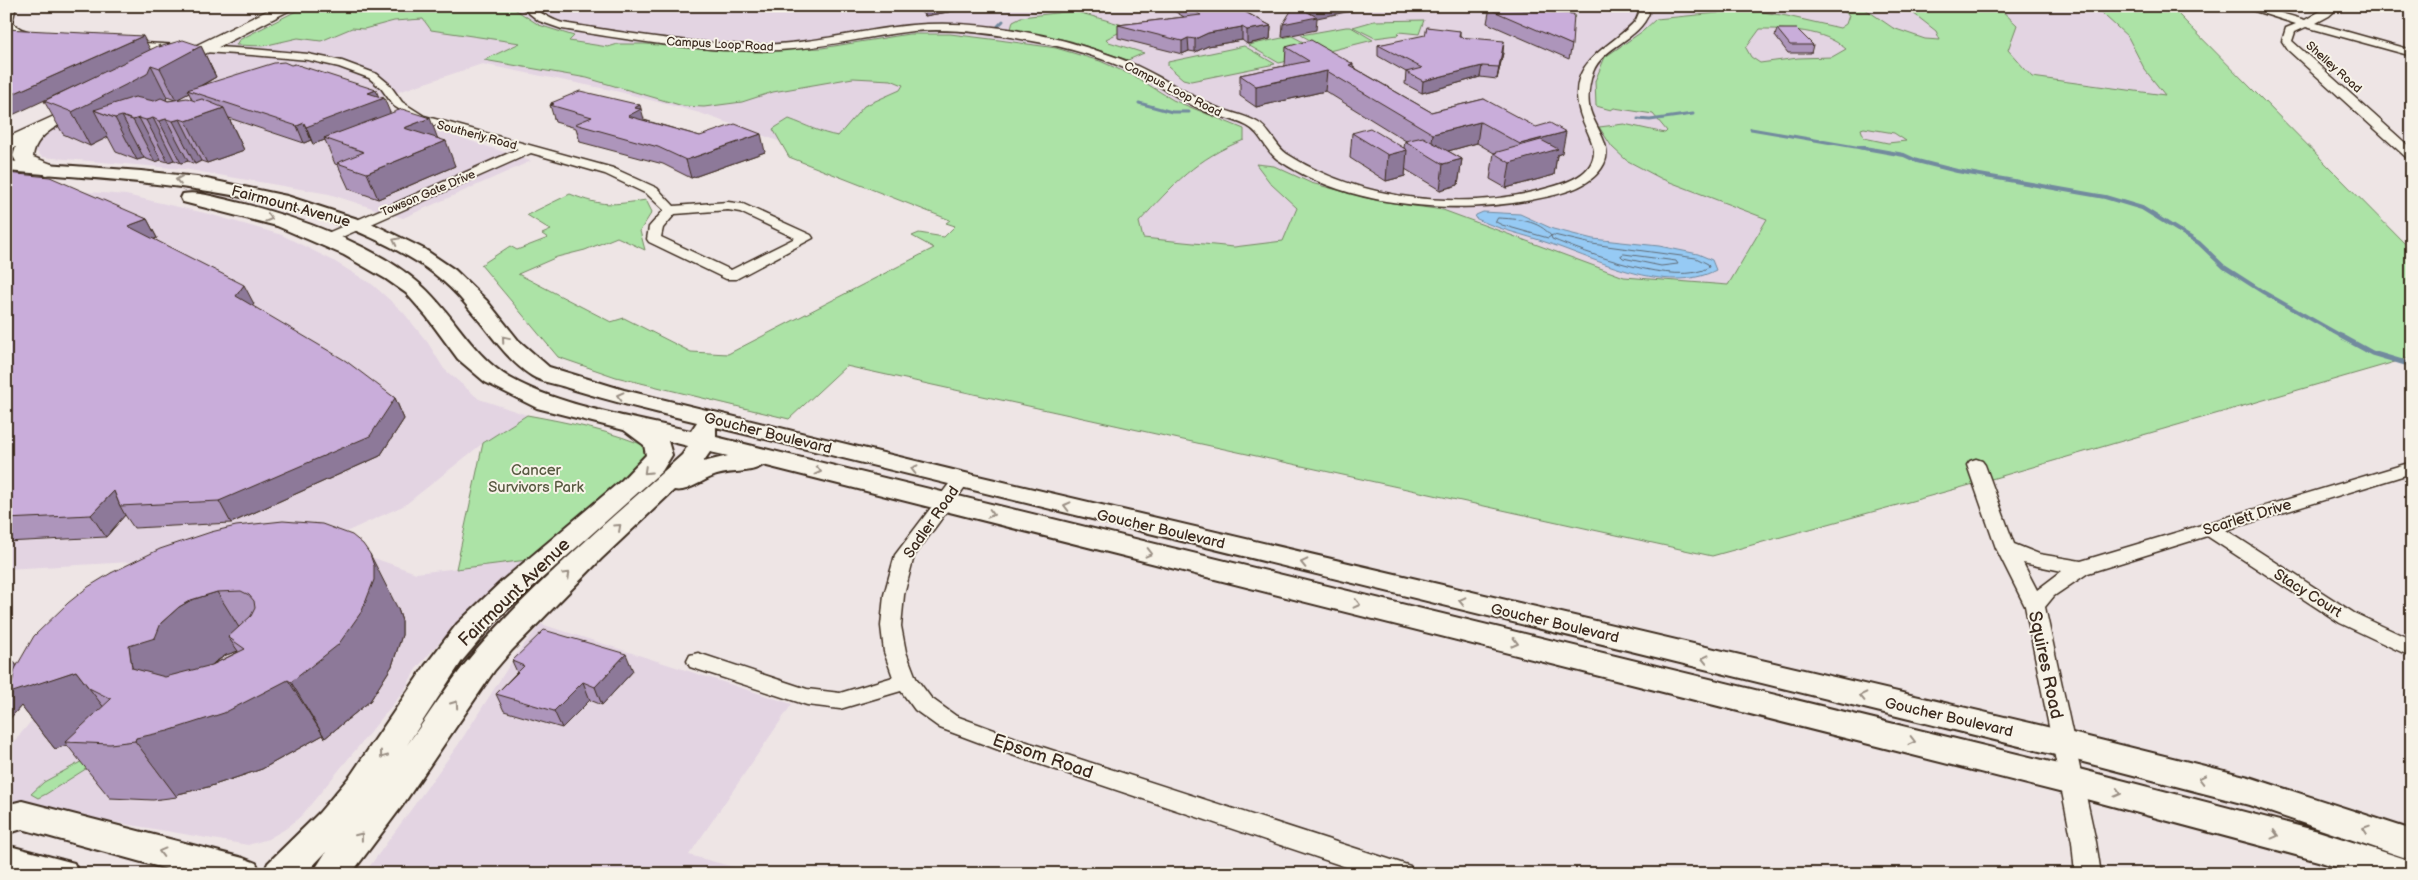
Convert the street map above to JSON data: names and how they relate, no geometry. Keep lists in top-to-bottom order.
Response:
{
  "streets": {
    "main road": ["Fairmount Avenue", "Goucher Boulevard"],
    "street": [
      "Campus Loop Road",
      "Shelley Road",
      "Southerly Road",
      "Towson Gate Drive",
      "Scarlett Drive",
      "Sadler Road",
      "Stacy Court",
      "Squires Road",
      "Epsom Road"
    ]
  },
  "crossings": [
    ["Southerly Road", "Towson Gate Drive"],
    ["Towson Gate Drive", "Fairmount Avenue"],
    ["Fairmount Avenue", "Goucher Boulevard"],
    ["Goucher Boulevard", "Sadler Road"],
    ["Goucher Boulevard", "Squires Road"],
    ["Scarlett Drive", "Stacy Court"],
    ["Scarlett Drive", "Squires Road"],
    ["Sadler Road", "Epsom Road"]
  ],
  "parks": ["Cancer Survivors Park"]
}
